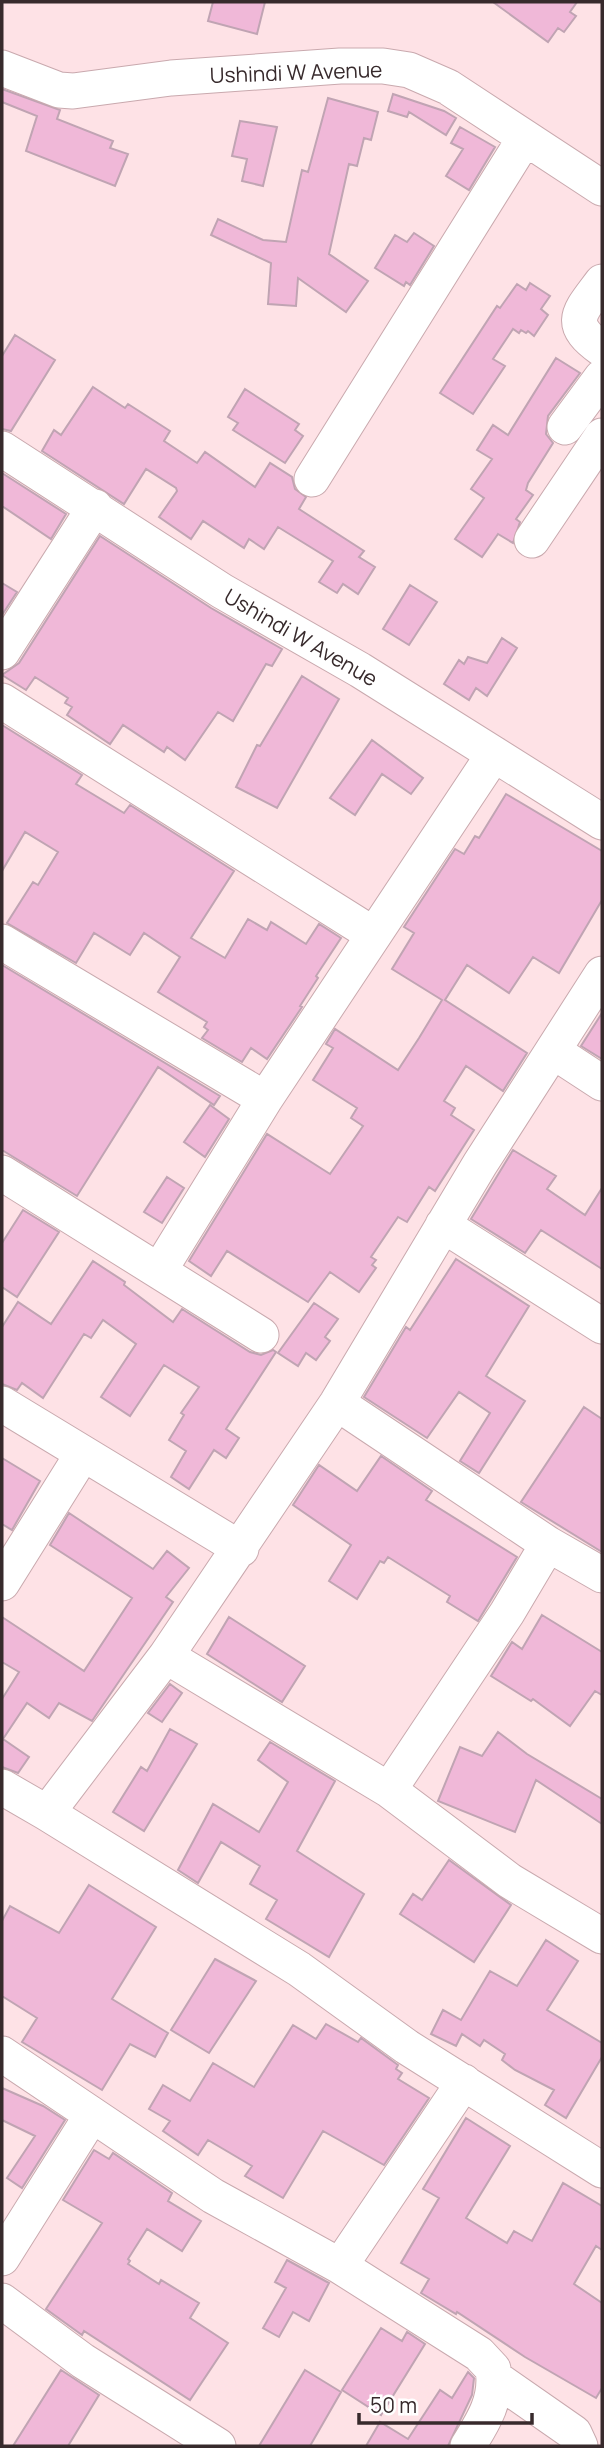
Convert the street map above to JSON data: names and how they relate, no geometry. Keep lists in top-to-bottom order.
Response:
{
  "streets": {
    "street": ["Ushindi W Avenue"]
  },
  "scale_bar": "50 m"
}
